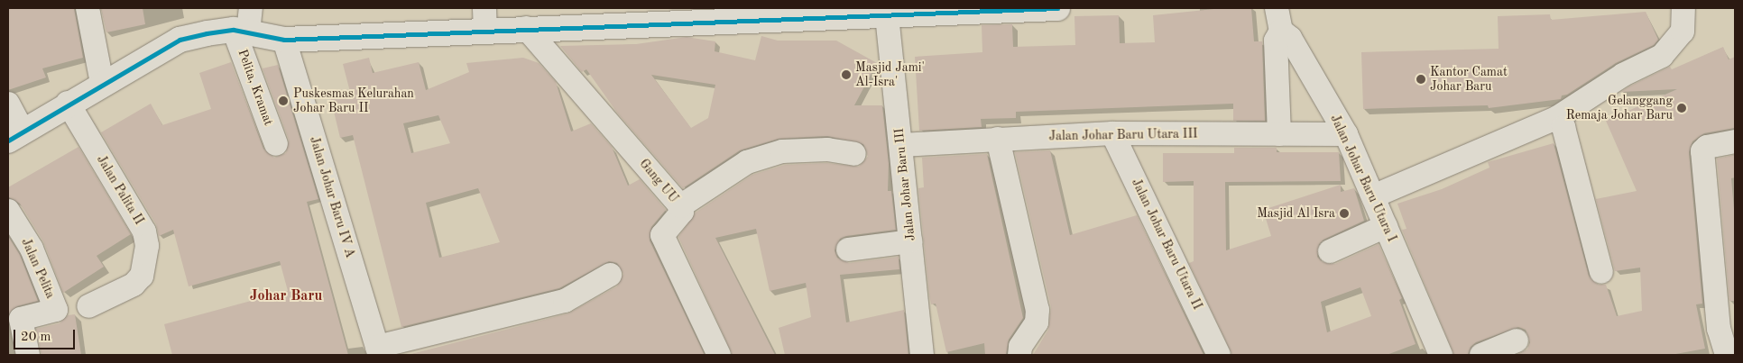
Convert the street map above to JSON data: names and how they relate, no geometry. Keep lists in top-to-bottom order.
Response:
{
  "streets": {
    "street": [
      "Pelita, Kramat",
      "Jalan Johar Baru Utara III",
      "Jalan Johar Baru Utara I",
      "Gang UU",
      "Jalan Johar Baru III",
      "Jalan Palita II",
      "Jalan Johar Baru IV A",
      "Jalan Johar Baru Utara II",
      "Jalan Pelita"
    ]
  },
  "crossings": [
    ["Jalan Johar Baru Utara III", "Jalan Johar Baru Utara I"],
    ["Jalan Johar Baru Utara III", "Jalan Johar Baru III"],
    ["Jalan Johar Baru Utara III", "Jalan Johar Baru Utara II"]
  ],
  "districts": ["Johar Baru"],
  "places": [
    "Masjid Jami' Al-Isra'",
    "Kantor Camat Johar Baru",
    "Puskesmas Kelurahan Johar Baru II",
    "Gelanggang Remaja Johar Baru",
    "Masjid Al Isra"
  ],
  "scale_bar": "20 m"
}
